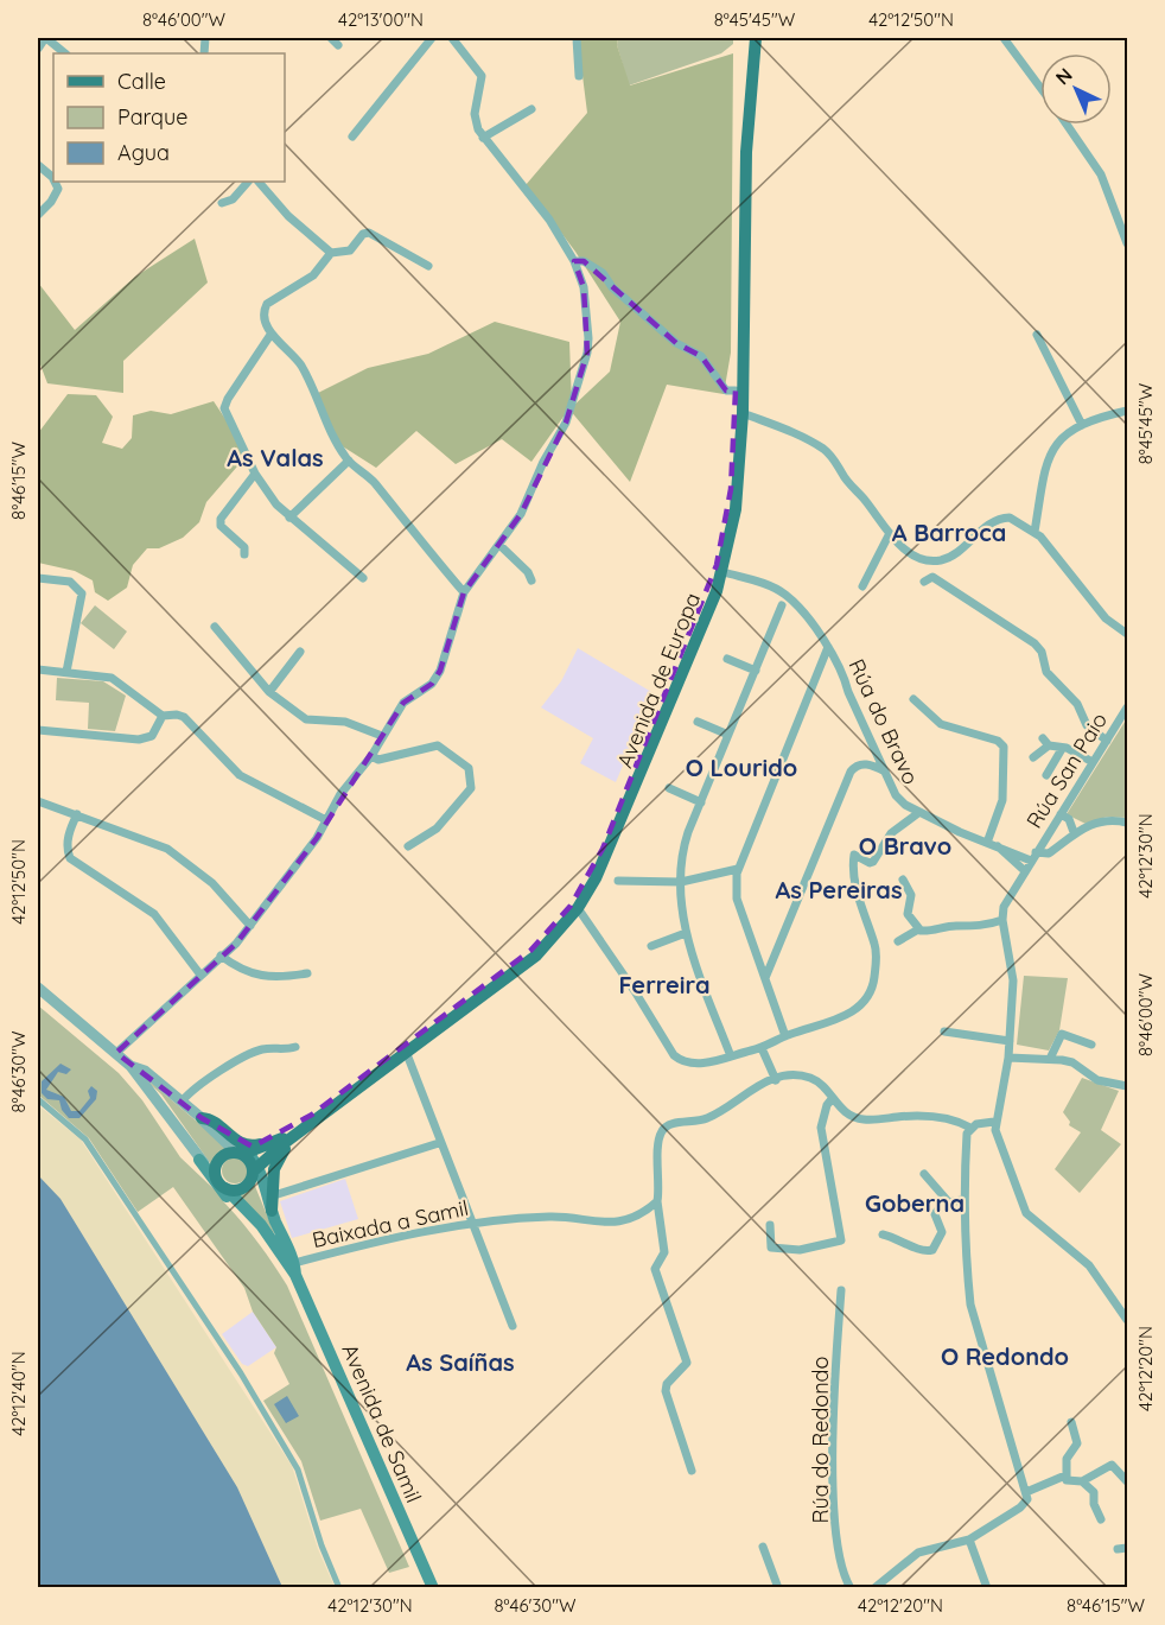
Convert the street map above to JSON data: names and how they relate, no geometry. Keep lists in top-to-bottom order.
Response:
{
  "streets": {
    "main road": ["Avenida de Europa", "Avenida de Samil"],
    "street": [
      "Rúa do Bravo",
      "Rúa San Paio",
      "Baixada a Samil",
      "Rúa do Redondo"
    ]
  },
  "crossings": [
    ["Avenida de Europa", "Rúa do Bravo"],
    ["Avenida de Europa", "Avenida de Samil"],
    ["Rúa do Bravo", "Rúa San Paio"],
    ["Baixada a Samil", "Avenida de Samil"]
  ],
  "districts": [
    "As Valas",
    "A Barroca",
    "O Lourido",
    "O Bravo",
    "As Pereiras",
    "Ferreira",
    "Goberna",
    "O Redondo",
    "As Saíñas"
  ],
  "legend": ["Calle", "Parque", "Agua"],
  "north": "top left",
  "coordinates": [
    "8°46'00\"W",
    "42°13'00\"N",
    "8°45'45\"W",
    "42°12'50\"N",
    "8°46'15\"W",
    "42°12'30\"N",
    "8°46'30\"W",
    "42°12'20\"N",
    "42°12'40\"N"
  ]
}
